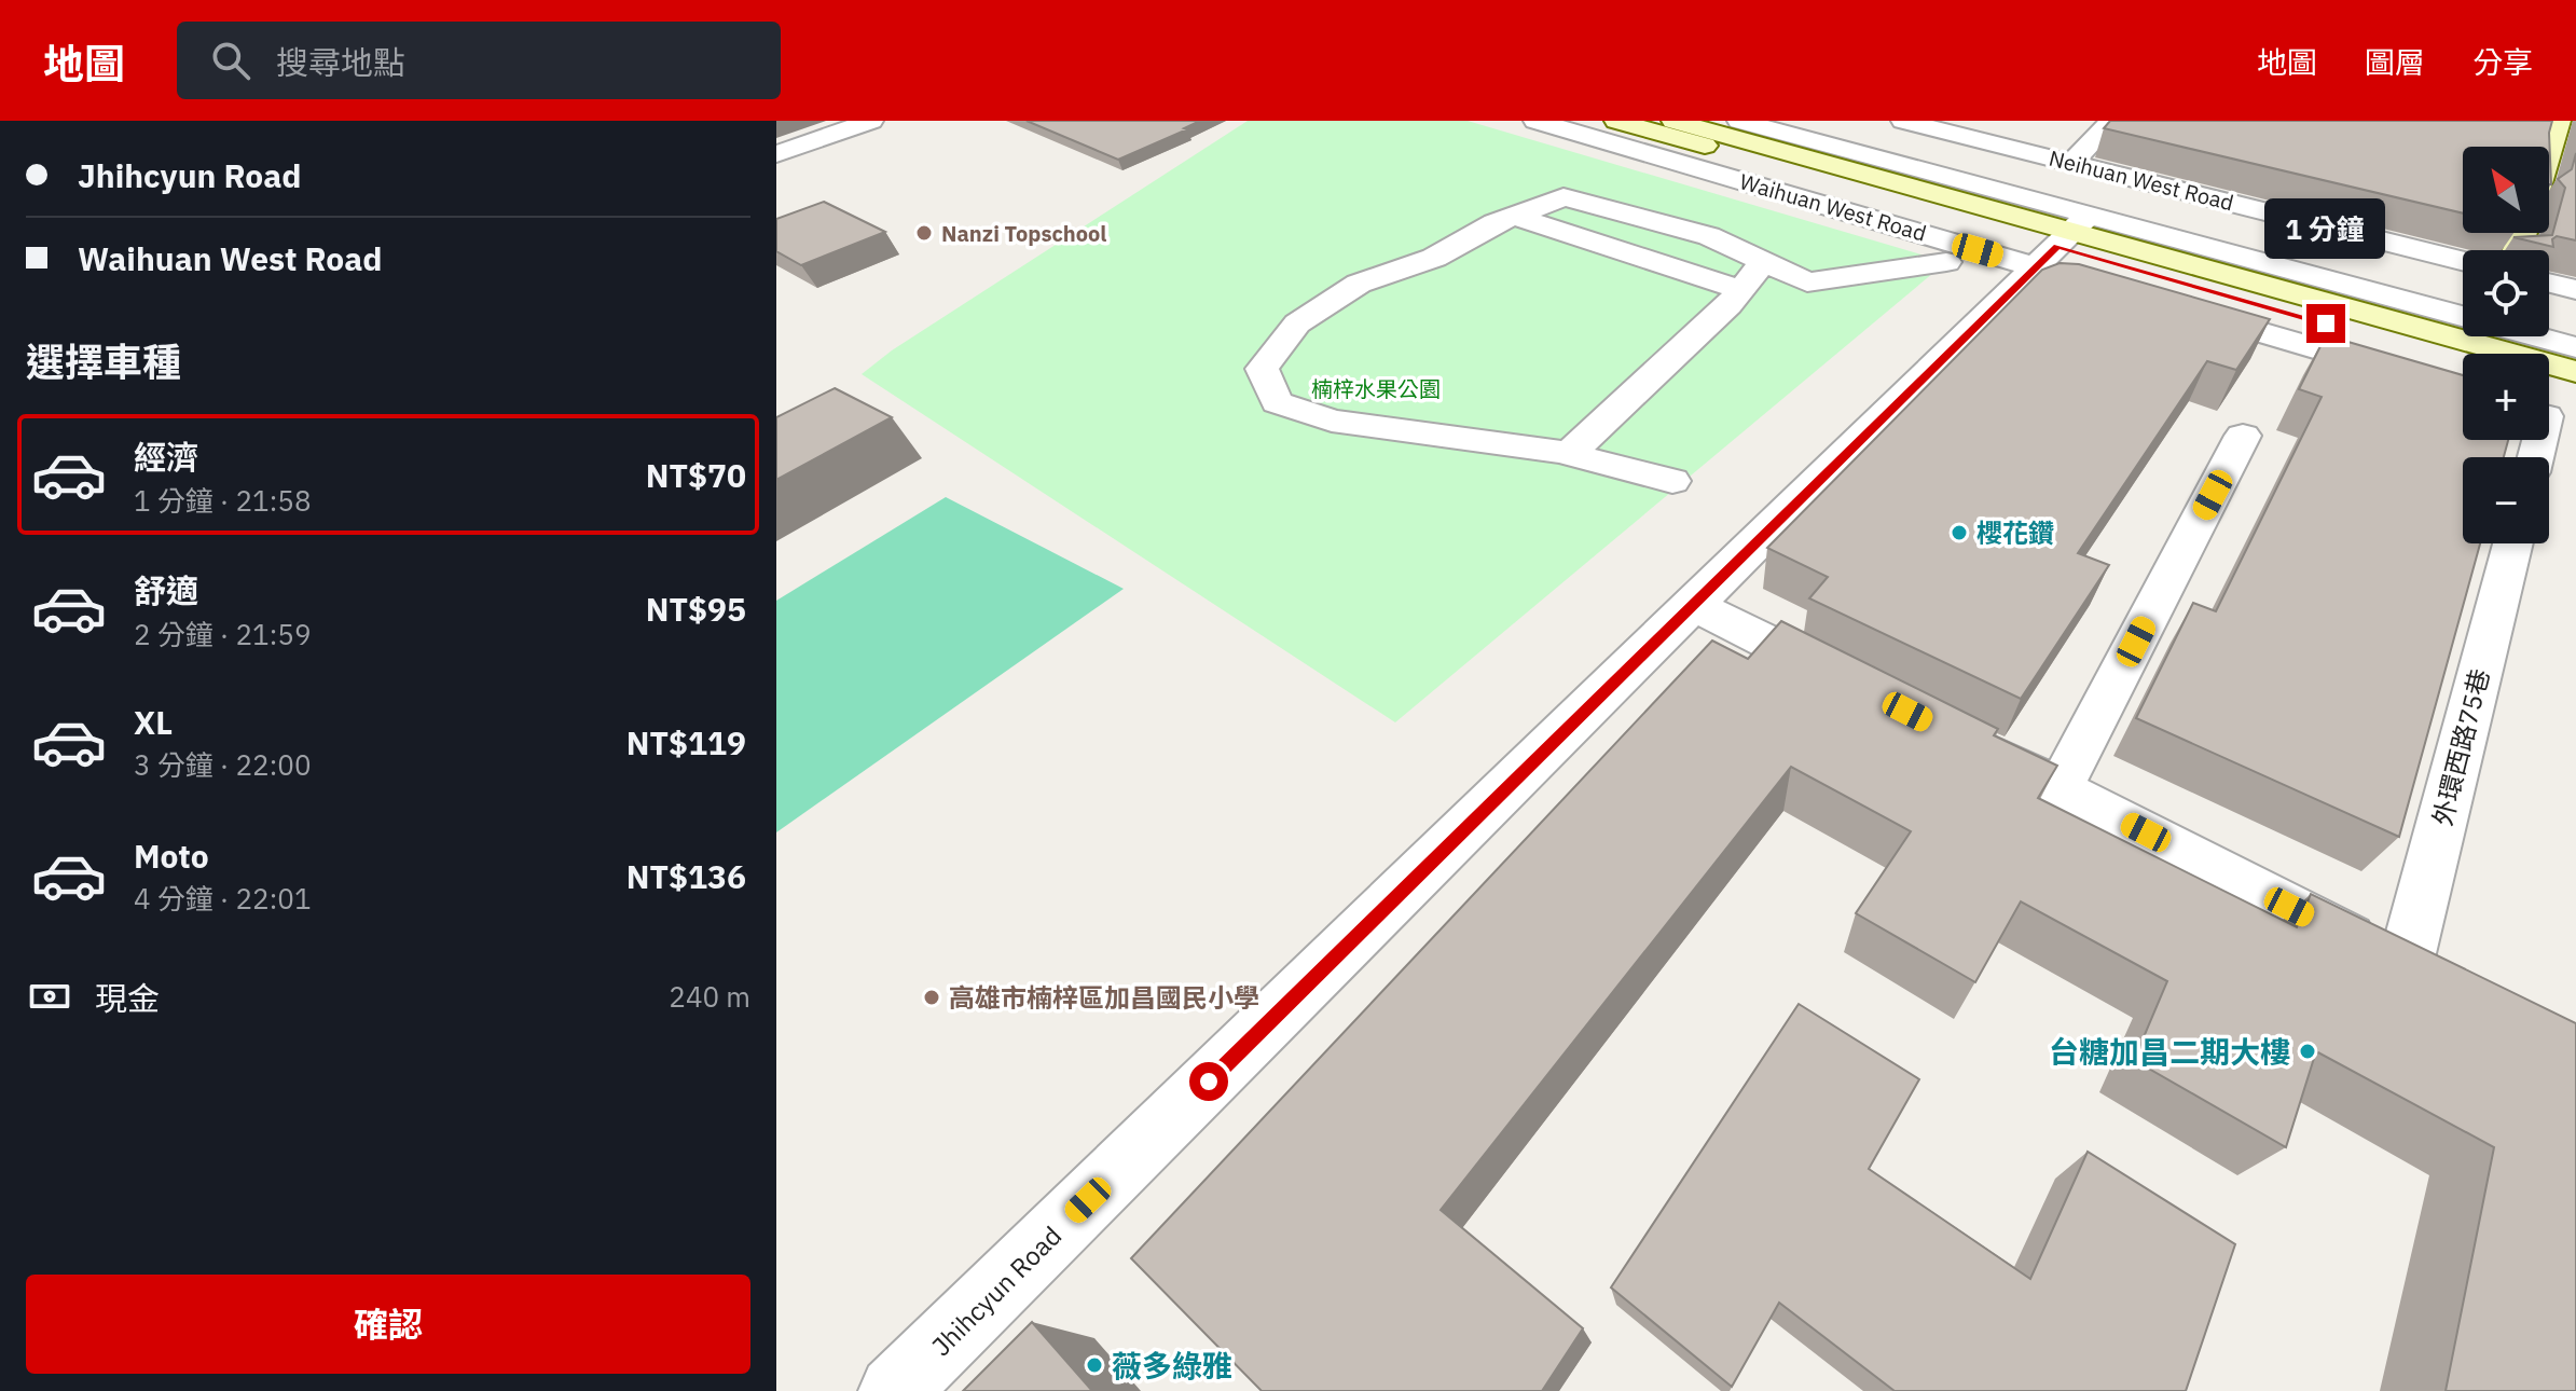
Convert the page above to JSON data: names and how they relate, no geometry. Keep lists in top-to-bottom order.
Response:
{
  "streets": {
    "street": [
      "Neihuan West Road",
      "Waihuan West Road",
      "外環西路75巷",
      "Jhihcyun Road"
    ]
  },
  "crossings": [
    ["Waihuan West Road", "Jhihcyun Road"]
  ],
  "parks": ["楠梓水果公園"],
  "places": [
    "Nanzi Topschool",
    "櫻花鑽",
    "高雄市楠梓區加昌國民小學",
    "台糖加昌二期大樓",
    "薇多綠雅"
  ],
  "north": "top left",
  "page": {
    "header": "地圖",
    "search": "搜尋地點",
    "nav": ["地圖", "圖層", "分享"],
    "banner": ["Jhihcyun Road", "Waihuan West Road"],
    "map_buttons": ["+", "−"],
    "bubble": "1 分鐘",
    "heading": "選擇車種",
    "list": [
      {
        "name": "經濟",
        "note": "1 分鐘 · 21:58",
        "value": "NT$70"
      },
      {
        "name": "舒適",
        "note": "2 分鐘 · 21:59",
        "value": "NT$95"
      },
      {
        "name": "XL",
        "note": "3 分鐘 · 22:00",
        "value": "NT$119"
      },
      {
        "name": "Moto",
        "note": "4 分鐘 · 22:01",
        "value": "NT$136"
      }
    ],
    "pay": ["現金", "240 m"],
    "buttons": "確認"
  }
}
